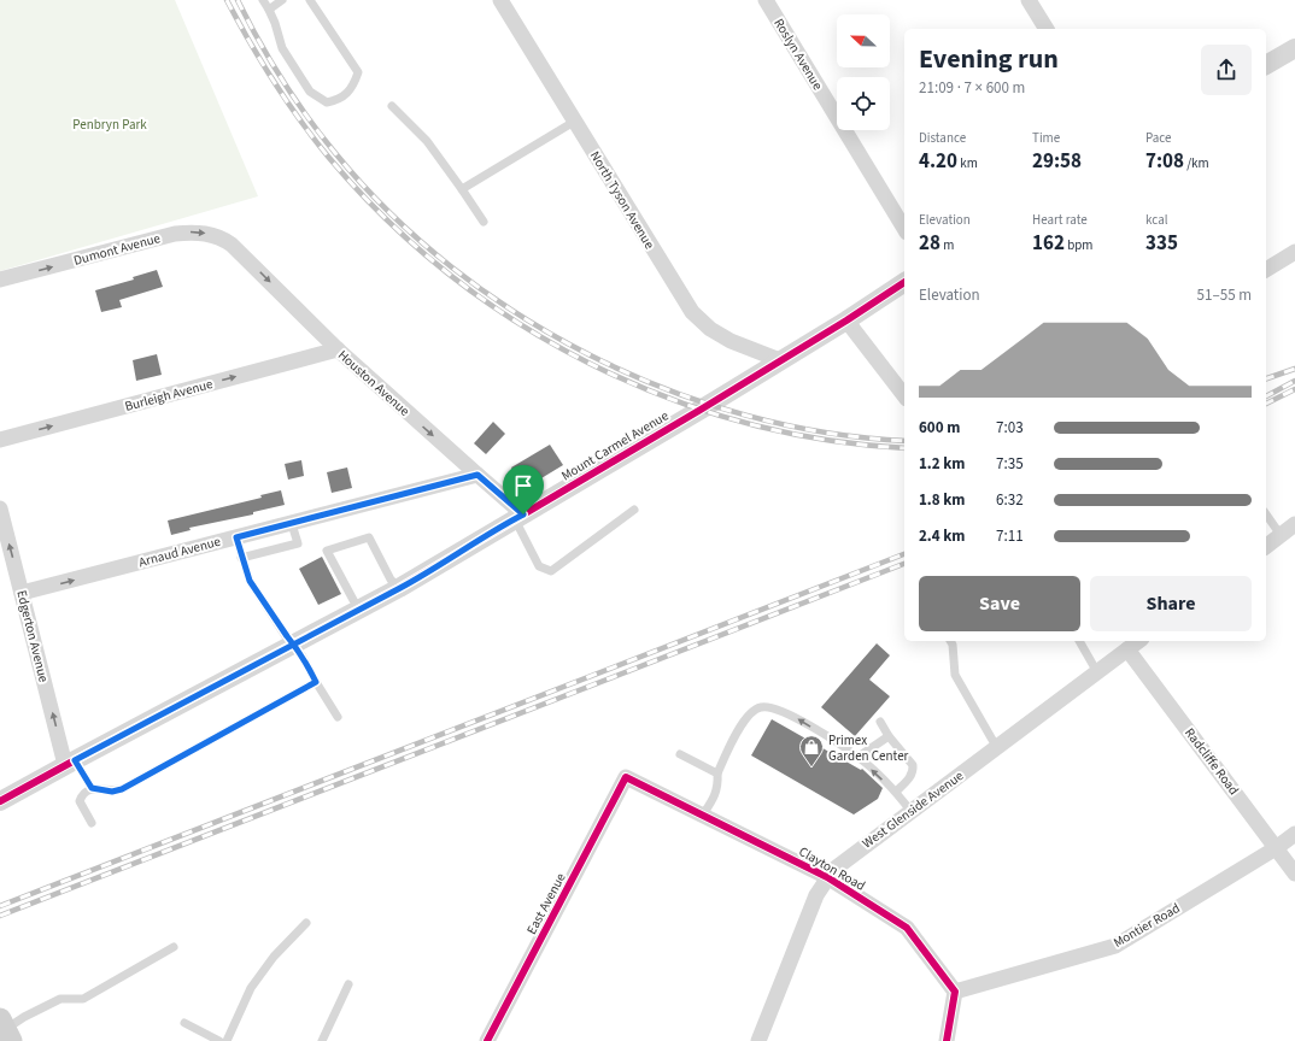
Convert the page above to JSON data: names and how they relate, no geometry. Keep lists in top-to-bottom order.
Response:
{
  "streets": {
    "street": [
      "Roslyn Avenue",
      "North Tyson Avenue",
      "Dumont Avenue",
      "Houston Avenue",
      "Burleigh Avenue",
      "Mount Carmel Avenue",
      "Arnaud Avenue",
      "Edgerton Avenue",
      "Radcliffe Road",
      "West Glenside Avenue",
      "Clayton Road",
      "East Avenue",
      "Montier Road"
    ]
  },
  "crossings": [
    ["North Tyson Avenue", "Mount Carmel Avenue"],
    ["Dumont Avenue", "Houston Avenue"],
    ["Houston Avenue", "Burleigh Avenue"],
    ["Houston Avenue", "Mount Carmel Avenue"],
    ["Houston Avenue", "Arnaud Avenue"],
    ["Mount Carmel Avenue", "Edgerton Avenue"],
    ["Arnaud Avenue", "Edgerton Avenue"],
    ["Radcliffe Road", "West Glenside Avenue"],
    ["Radcliffe Road", "Montier Road"],
    ["West Glenside Avenue", "Clayton Road"],
    ["Clayton Road", "East Avenue"],
    ["Clayton Road", "Montier Road"]
  ],
  "one_way": [
    "Dumont Avenue",
    "Houston Avenue",
    "Burleigh Avenue",
    "Arnaud Avenue",
    "Edgerton Avenue"
  ],
  "parks": ["Penbryn Park"],
  "places": {
    "shop": ["Primex Garden Center"]
  },
  "north": "left",
  "page": {
    "heading": ["Evening run", "21:09 · 7 × 600 m"],
    "stats": [
      ["Distance", "4.20 km"],
      ["Time", "29:58"],
      ["Pace", "7:08 /km"],
      ["Elevation", "28 m"],
      ["Heart rate", "162 bpm"],
      ["kcal", "335"]
    ],
    "chart": ["Elevation", "51–55 m"],
    "list": [
      {
        "name": "600 m",
        "note": "7:03"
      },
      {
        "name": "1.2 km",
        "note": "7:35"
      },
      {
        "name": "1.8 km",
        "note": "6:32"
      },
      {
        "name": "2.4 km",
        "note": "7:11"
      }
    ],
    "buttons": ["Save", "Share"]
  }
}
